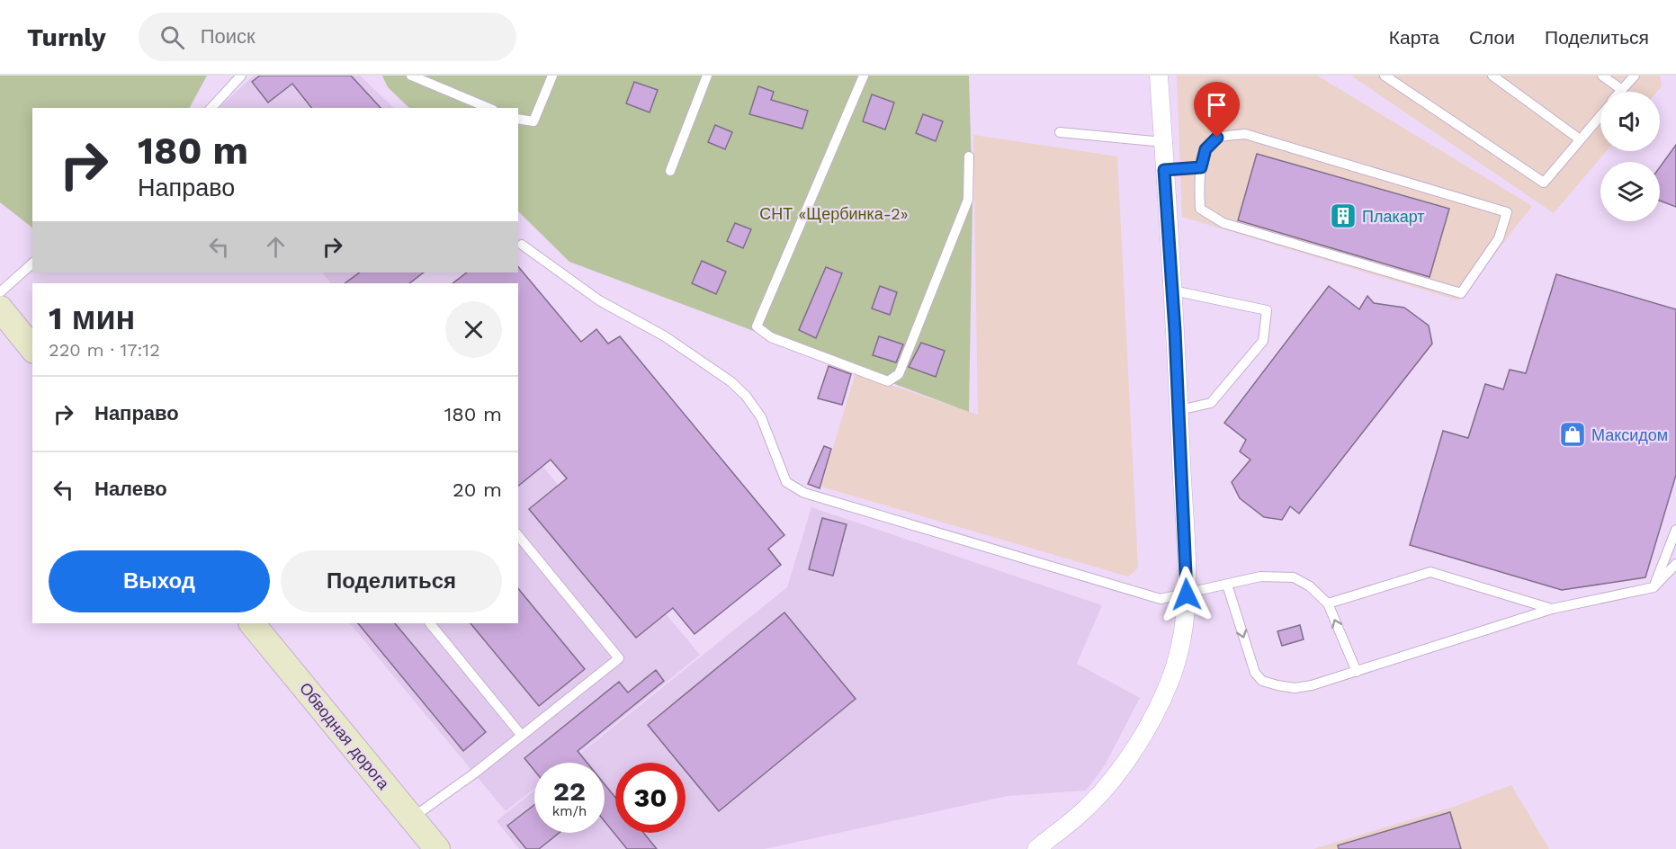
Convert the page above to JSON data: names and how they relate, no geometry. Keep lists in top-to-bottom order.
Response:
{
  "streets": {
    "main road": ["Обводная дорога"]
  },
  "parks": ["СНТ «Щербинка-2»"],
  "places": {
    "building": ["Плакарт"],
    "shop": ["Максидом"]
  },
  "page": {
    "header": "Turnly",
    "search": "Поиск",
    "nav": ["Карта", "Слои", "Поделиться"],
    "turn": ["180 m", "Направо"],
    "heading": ["1 мин", "220 m · 17:12"],
    "list": [
      {
        "name": "Направо",
        "value": "180 m"
      },
      {
        "name": "Налево",
        "value": "20 m"
      }
    ],
    "buttons": ["Выход", "Поделиться"],
    "speed": "22 km/h",
    "limit": "30"
  }
}
